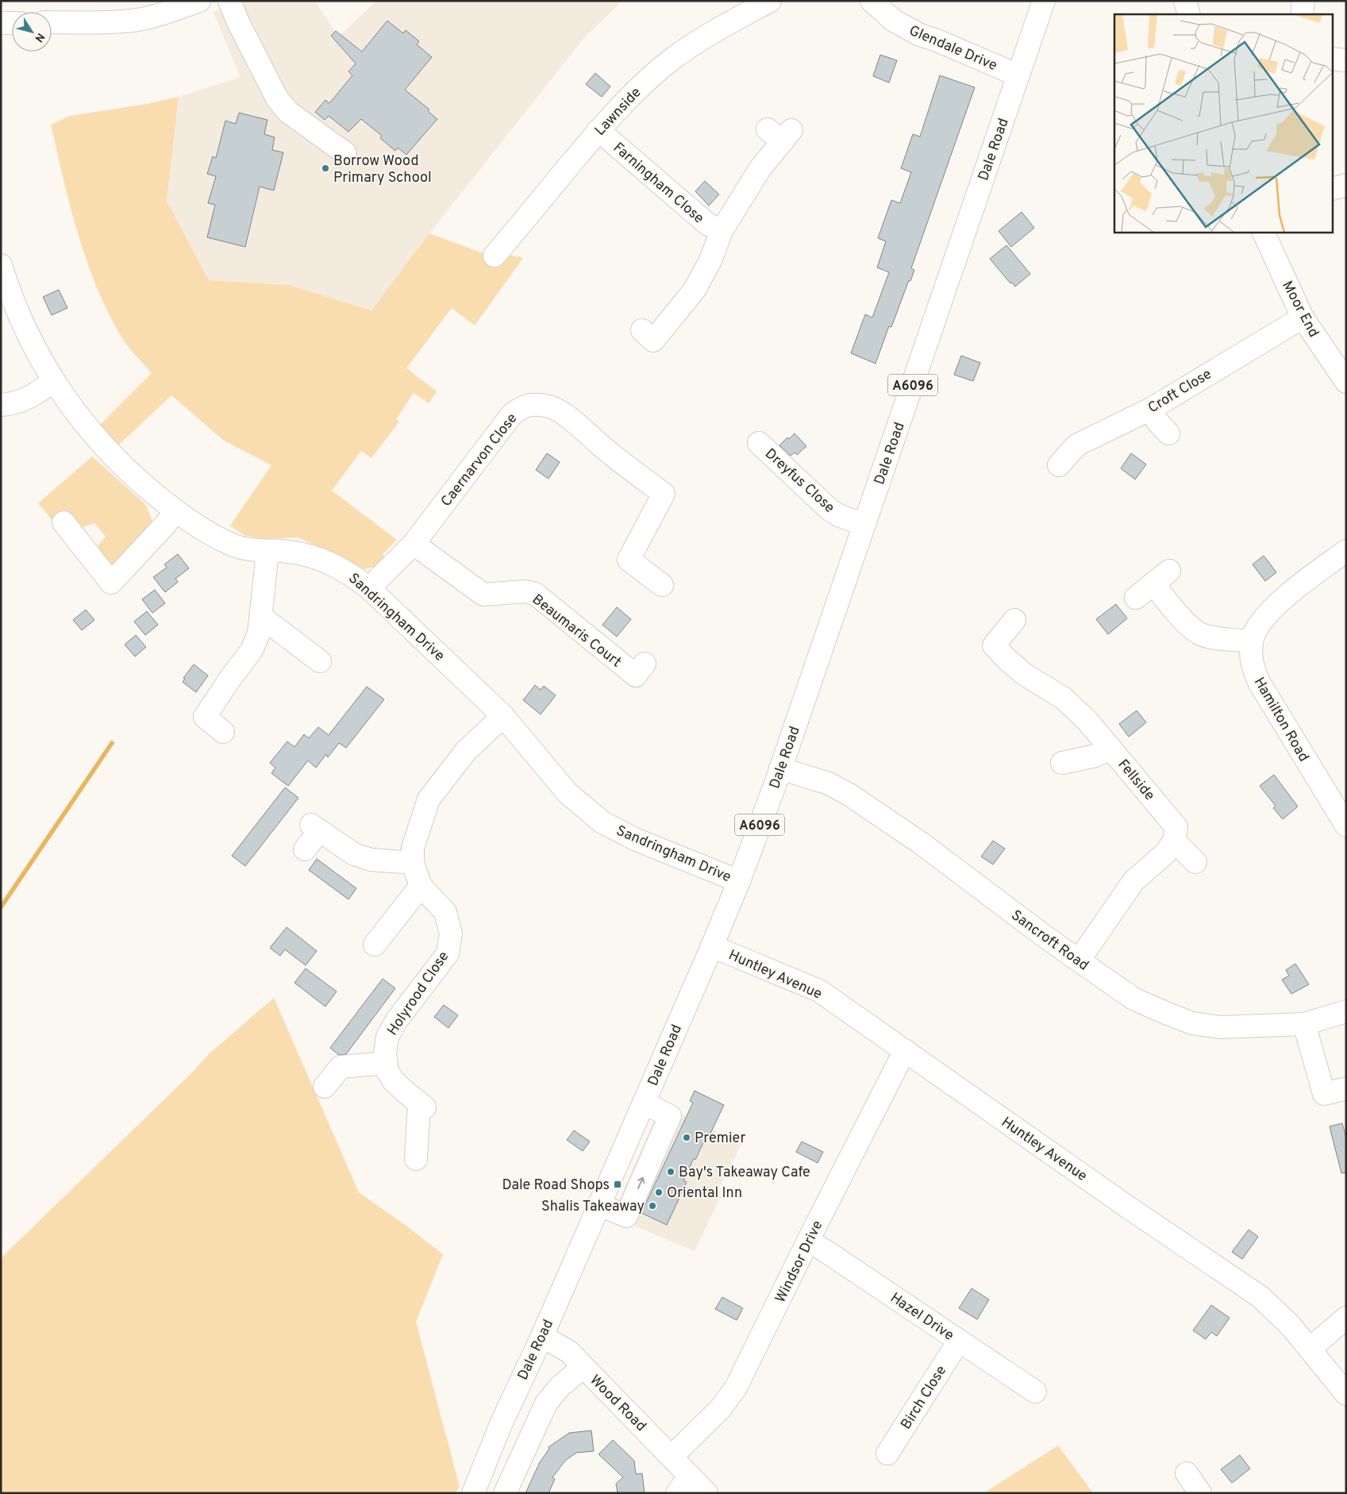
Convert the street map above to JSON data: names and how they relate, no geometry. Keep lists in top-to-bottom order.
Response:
{
  "streets": {
    "street": [
      "Glendale Drive",
      "Lawnside",
      "Dale Road",
      "Farningham Close",
      "Moor End",
      "A6096",
      "Croft Close",
      "Caernarvon Close",
      "Dreyfus Close",
      "Sandringham Drive",
      "Beaumaris Court",
      "Hamilton Road",
      "Fellside",
      "Sancroft Road",
      "Huntley Avenue",
      "Holyrood Close",
      "Windsor Drive",
      "Hazel Drive",
      "Birch Close",
      "Wood Road"
    ]
  },
  "crossings": [
    ["Glendale Drive", "Dale Road"],
    ["Lawnside", "Farningham Close"],
    ["Dale Road", "Dreyfus Close"],
    ["Dale Road", "Sandringham Drive"],
    ["Dale Road", "Sancroft Road"],
    ["Dale Road", "Huntley Avenue"],
    ["Dale Road", "Wood Road"],
    ["Moor End", "Croft Close"],
    ["Caernarvon Close", "Sandringham Drive"],
    ["Caernarvon Close", "Beaumaris Court"],
    ["Sandringham Drive", "Holyrood Close"],
    ["Huntley Avenue", "Windsor Drive"],
    ["Windsor Drive", "Hazel Drive"],
    ["Windsor Drive", "Wood Road"],
    ["Hazel Drive", "Birch Close"]
  ],
  "places": {
    "other": [
      "Borrow Wood Primary School",
      "Premier",
      "Bay's Takeaway Cafe",
      "Oriental Inn",
      "Shalis Takeaway"
    ],
    "transit": ["Dale Road Shops"]
  },
  "north": "bottom right"
}
